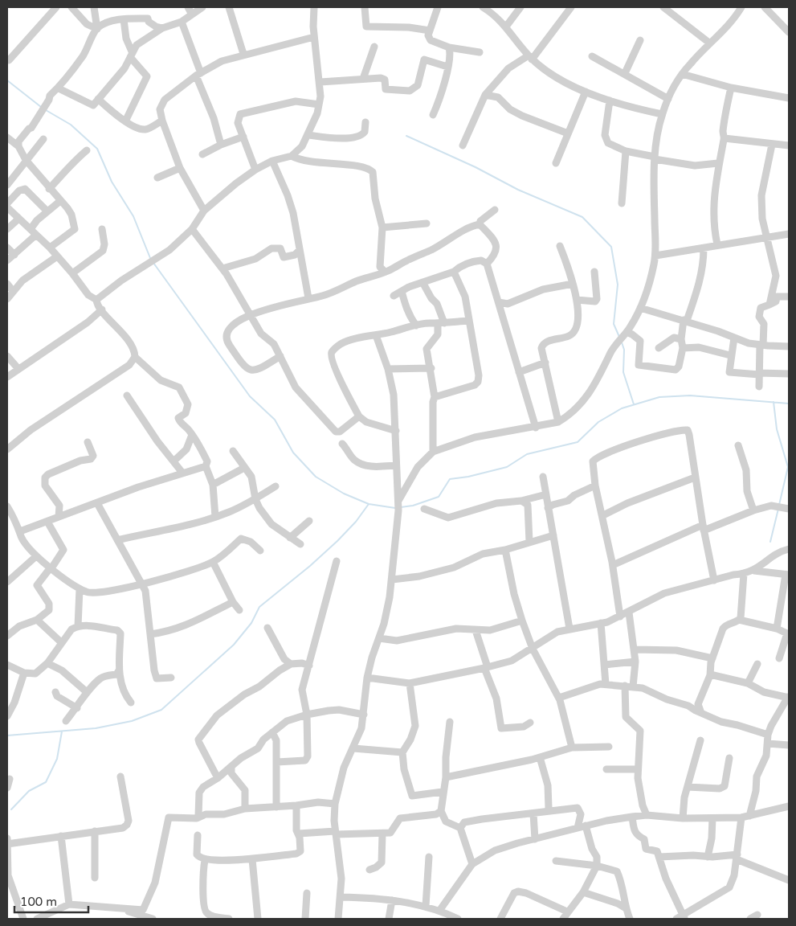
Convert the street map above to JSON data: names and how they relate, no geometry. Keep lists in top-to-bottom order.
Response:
{
  "scale_bar": "100 m"
}
